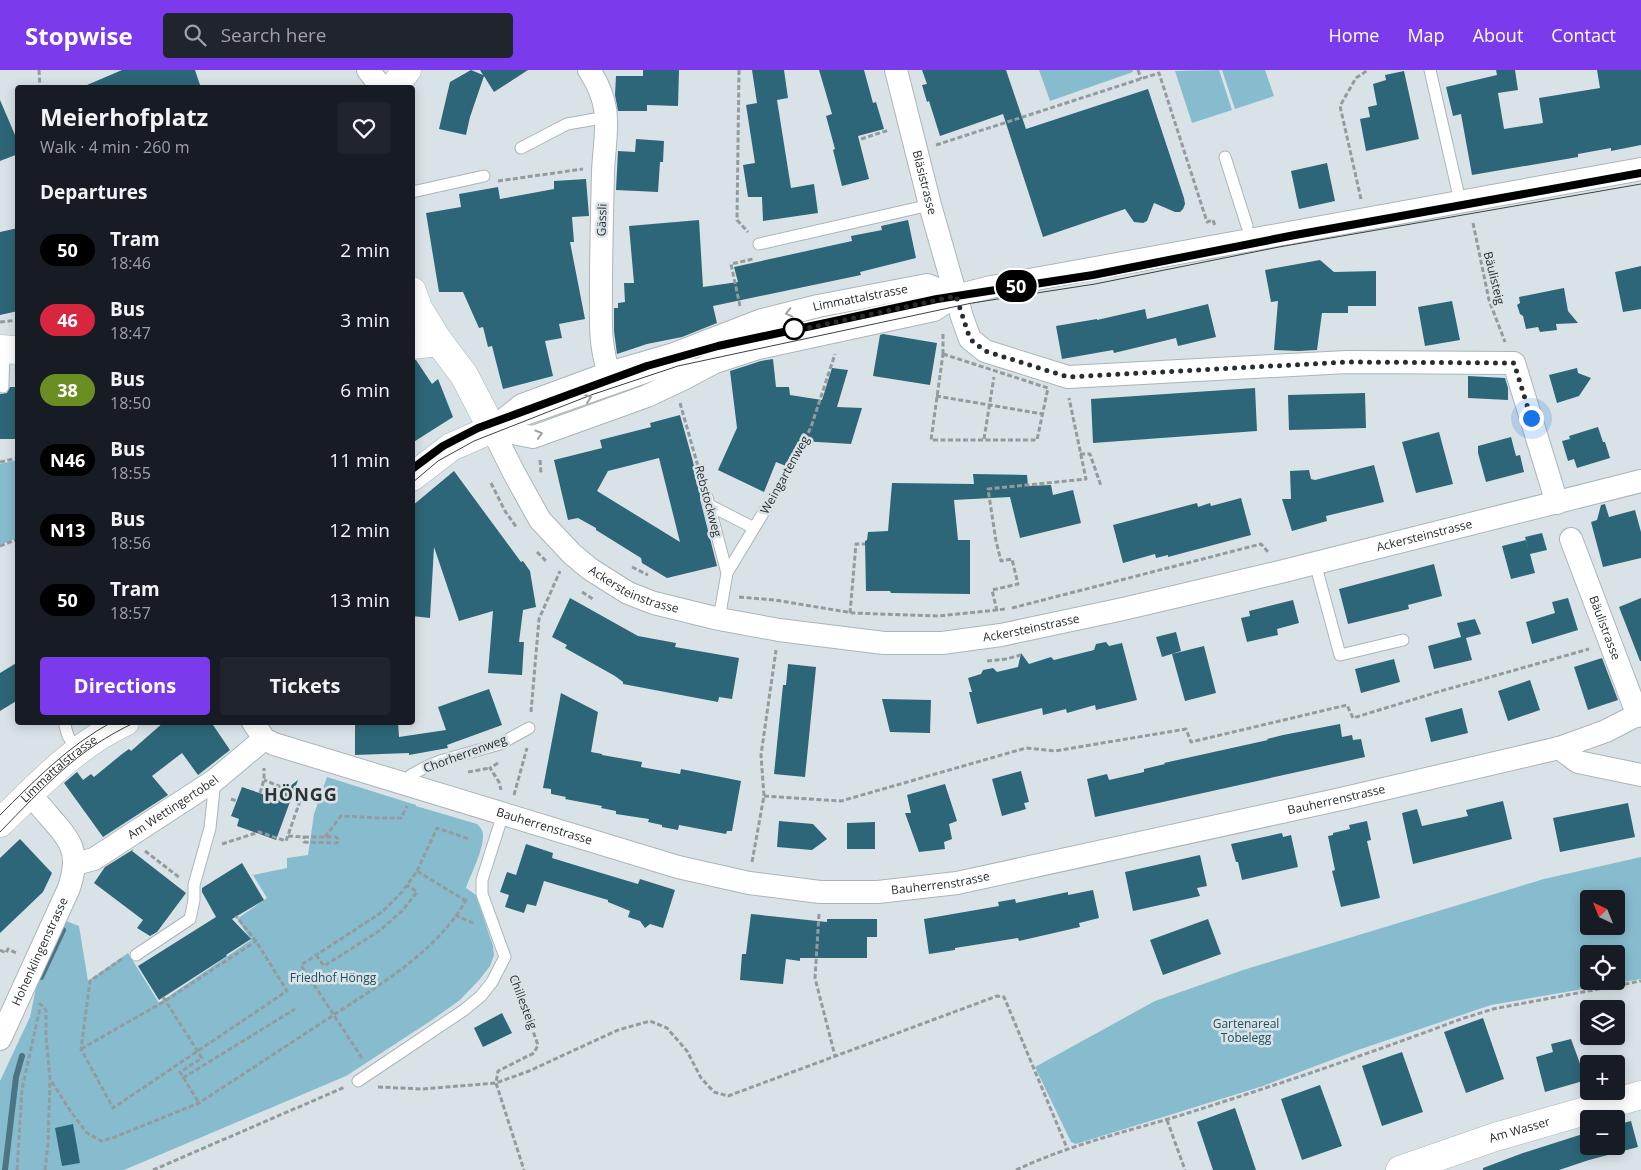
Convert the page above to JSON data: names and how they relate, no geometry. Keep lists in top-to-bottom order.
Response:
{
  "streets": {
    "street": [
      "Bläsistrasse",
      "Gässli",
      "Limmattalstrasse",
      "Ackersteinstrasse",
      "Bäulistrasse",
      "Bauherrenstrasse",
      "Am Wettingertobel",
      "Hohenklingenstrasse",
      "Am Wasser"
    ],
    "lane": ["Weingartenweg", "Rebstockweg", "Chorherrenweg"],
    "path": ["Bäulisteig", "Chillesteig"]
  },
  "crossings": [
    ["Bläsistrasse", "Limmattalstrasse"],
    ["Gässli", "Limmattalstrasse"],
    ["Limmattalstrasse", "Ackersteinstrasse"],
    ["Weingartenweg", "Rebstockweg"],
    ["Rebstockweg", "Ackersteinstrasse"],
    ["Bäulistrasse", "Bauherrenstrasse"],
    ["Chorherrenweg", "Bauherrenstrasse"],
    ["Bauherrenstrasse", "Am Wettingertobel"],
    ["Am Wettingertobel", "Hohenklingenstrasse"]
  ],
  "districts": ["HÖNGG"],
  "parks": ["Friedhof Höngg", "Gartenareal Tobelegg"],
  "lines": ["tram line 50"],
  "north": "top left",
  "page": {
    "header": "Stopwise",
    "search": "Search here",
    "nav": [
      "Home",
      "Map",
      "About",
      "Contact"
    ],
    "on_map": "50",
    "heading": [
      ["Meierhofplatz", "Walk · 4 min · 260 m"],
      "Departures"
    ],
    "list": [
      {
        "mark": "50",
        "name": "Tram",
        "note": "18:46",
        "value": "2 min"
      },
      {
        "mark": "46",
        "name": "Bus",
        "note": "18:47",
        "value": "3 min"
      },
      {
        "mark": "38",
        "name": "Bus",
        "note": "18:50",
        "value": "6 min"
      },
      {
        "mark": "N46",
        "name": "Bus",
        "note": "18:55",
        "value": "11 min"
      },
      {
        "mark": "N13",
        "name": "Bus",
        "note": "18:56",
        "value": "12 min"
      },
      {
        "mark": "50",
        "name": "Tram",
        "note": "18:57",
        "value": "13 min"
      }
    ],
    "buttons": ["Directions", "Tickets"],
    "map_buttons": ["+", "−"]
  }
}
